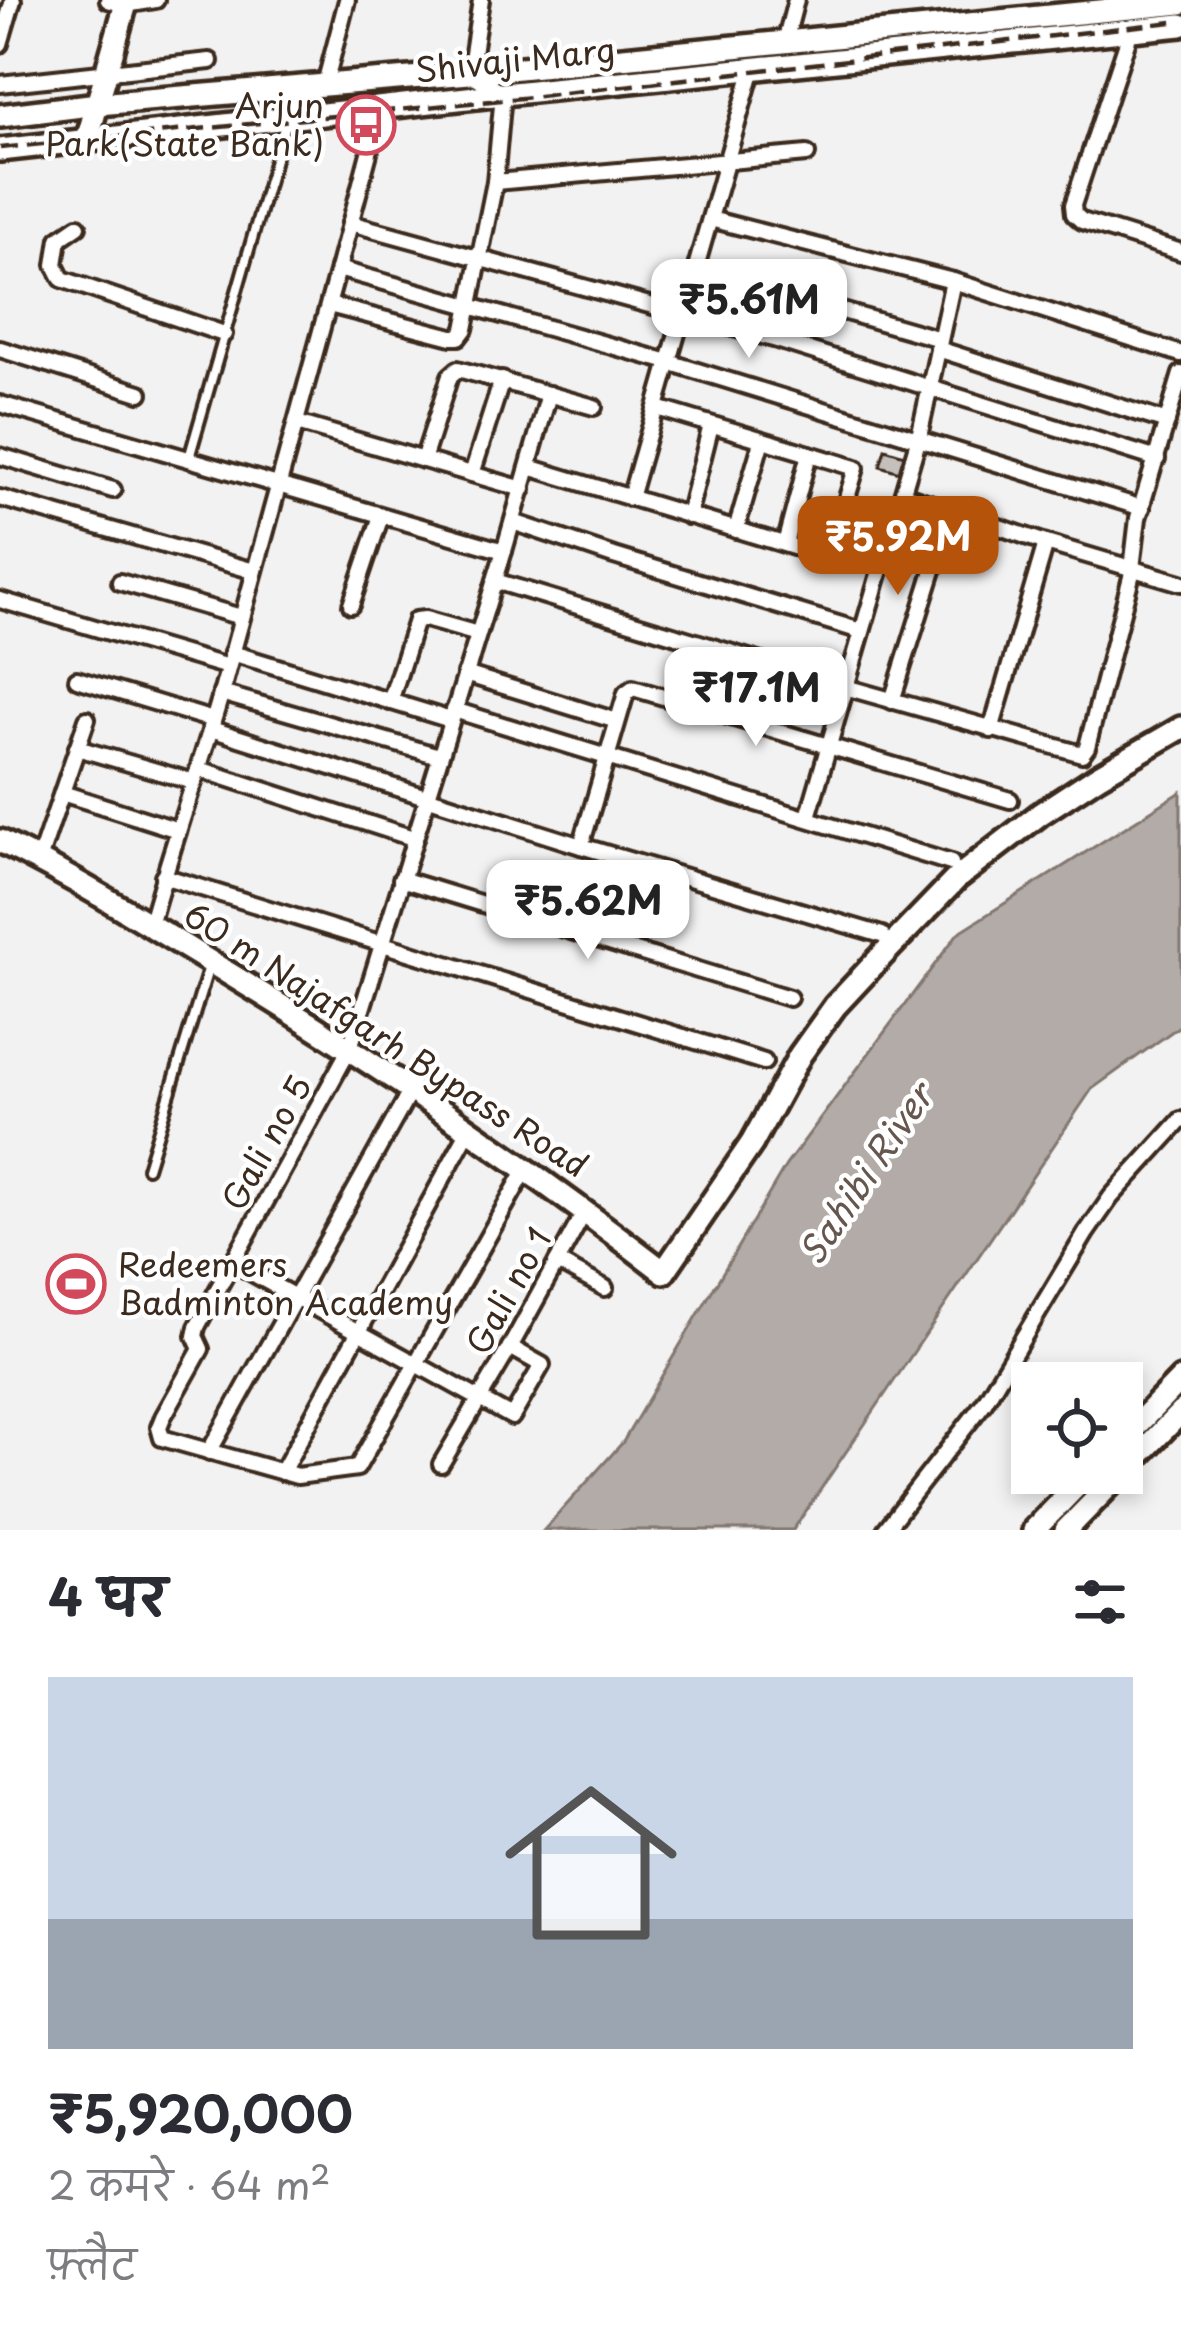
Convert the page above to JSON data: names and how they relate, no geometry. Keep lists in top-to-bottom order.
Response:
{
  "streets": {
    "main road": ["Shivaji Marg", "60 m Najafgarh Bypass Road"],
    "street": ["Gali no 5", "Gali no 1"]
  },
  "crossings": [
    ["60 m Najafgarh Bypass Road", "Gali no 5"],
    ["60 m Najafgarh Bypass Road", "Gali no 1"]
  ],
  "water": ["Sahibi River"],
  "places": {
    "bus stop": ["Arjun Park(State Bank)"],
    "sports": ["Redeemers Badminton Academy"]
  },
  "page": {
    "price": [
      "₹5.61M",
      "₹5.92M",
      "₹17.1M",
      "₹5.62M"
    ],
    "heading": "4 घर",
    "list": [
      {
        "name": "₹5,920,000",
        "note": "2 कमरे · 64 m² · फ़्लैट"
      }
    ]
  }
}
